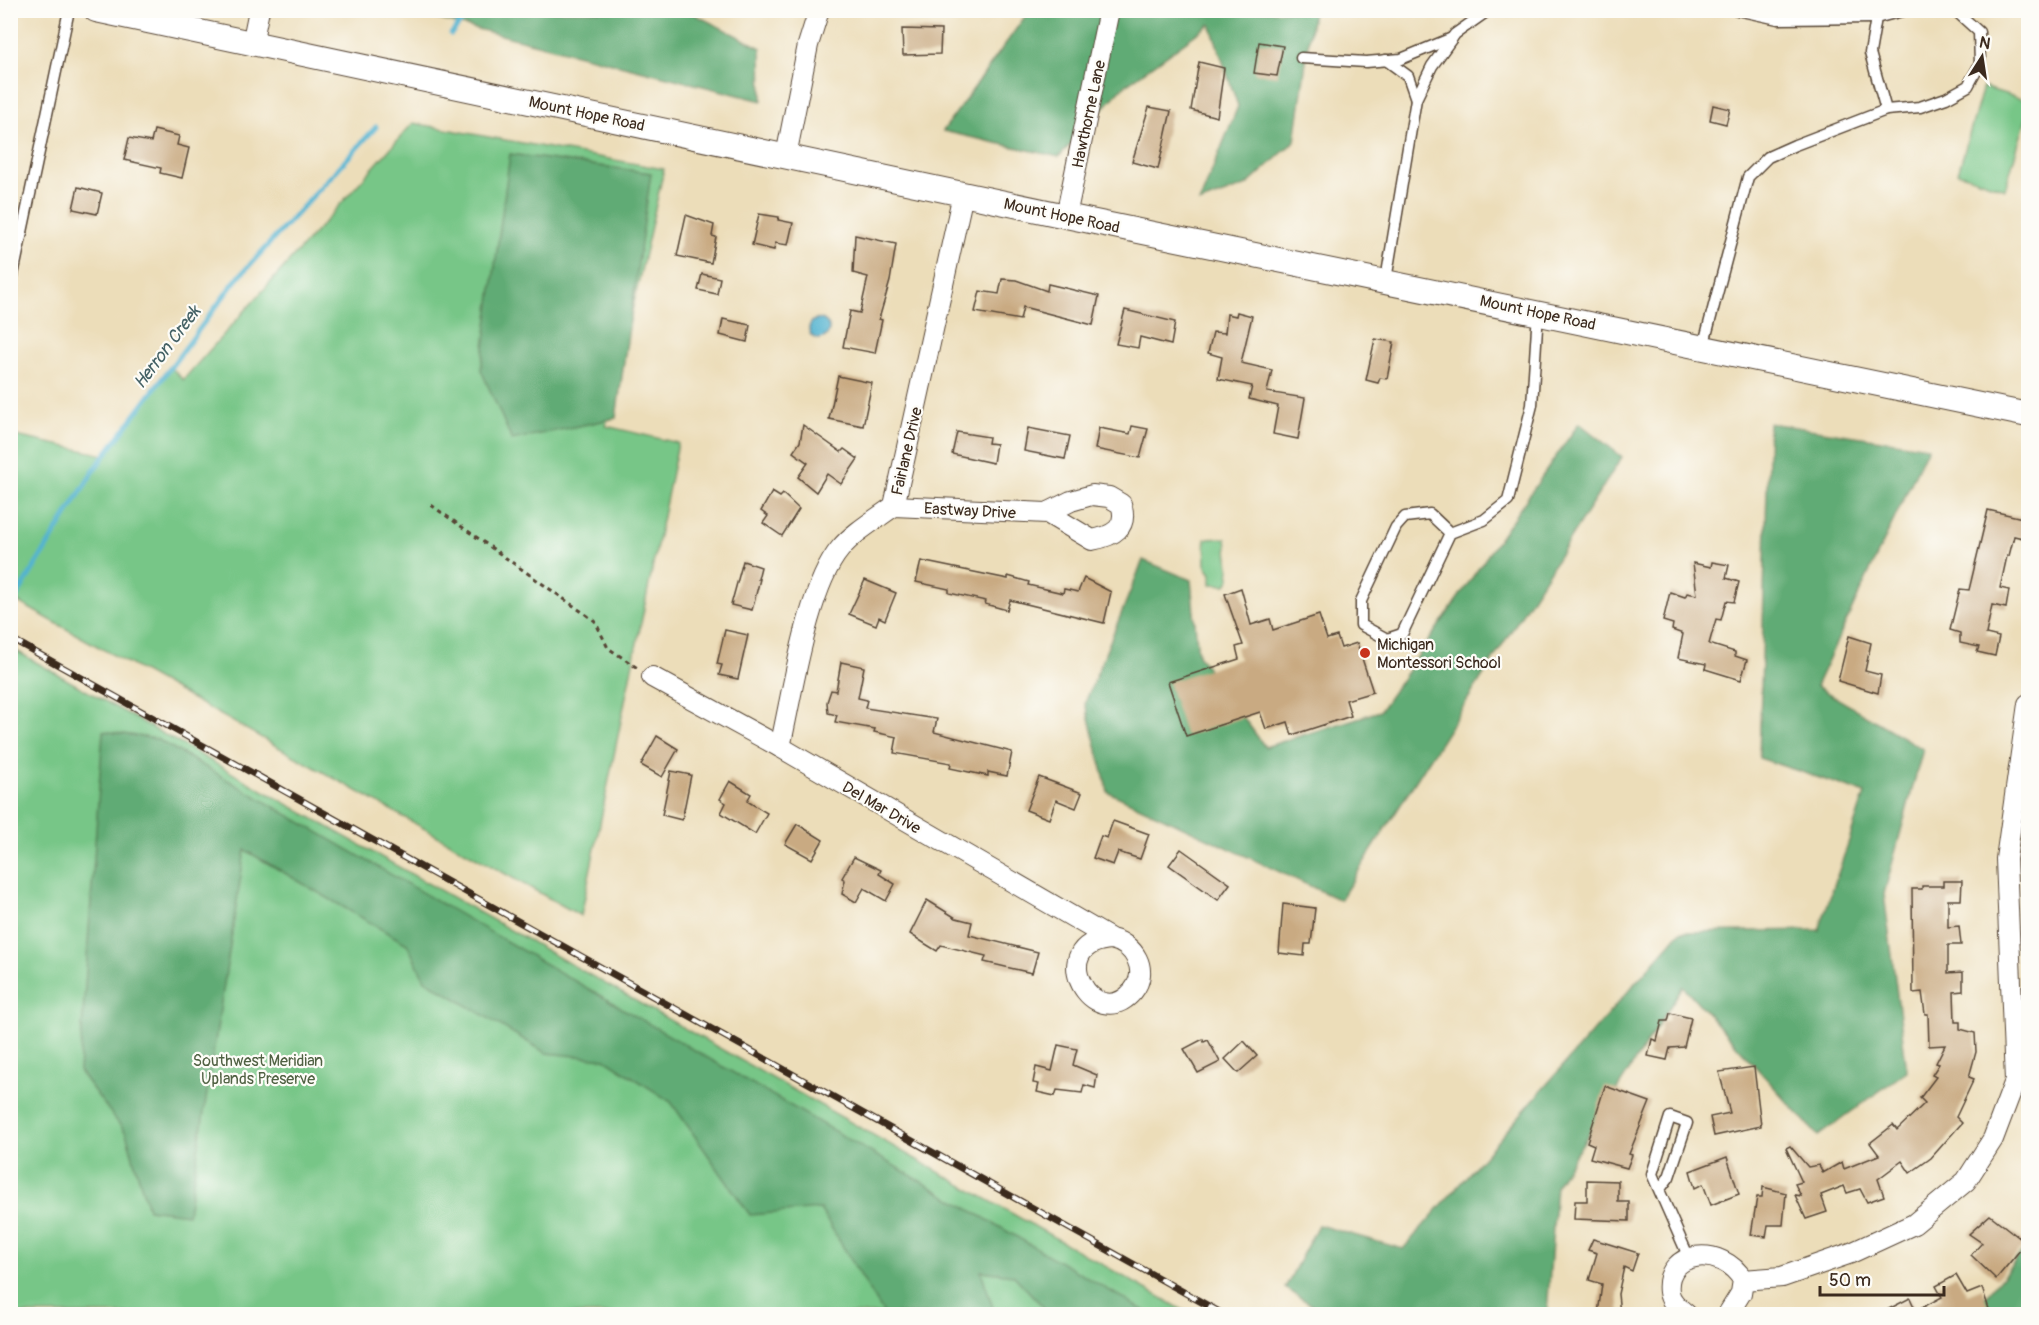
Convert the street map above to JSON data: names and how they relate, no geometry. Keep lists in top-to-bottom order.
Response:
{
  "streets": {
    "street": [
      "Mount Hope Road",
      "Hawthorne Lane",
      "Fairlane Drive",
      "Eastway Drive",
      "Del Mar Drive"
    ]
  },
  "crossings": [
    ["Mount Hope Road", "Hawthorne Lane"],
    ["Mount Hope Road", "Fairlane Drive"],
    ["Fairlane Drive", "Eastway Drive"],
    ["Fairlane Drive", "Del Mar Drive"]
  ],
  "water": ["Herron Creek"],
  "parks": ["Southwest Meridian Uplands Preserve"],
  "places": ["Michigan Montessori School"],
  "scale_bar": "50 m",
  "north": "top"
}
